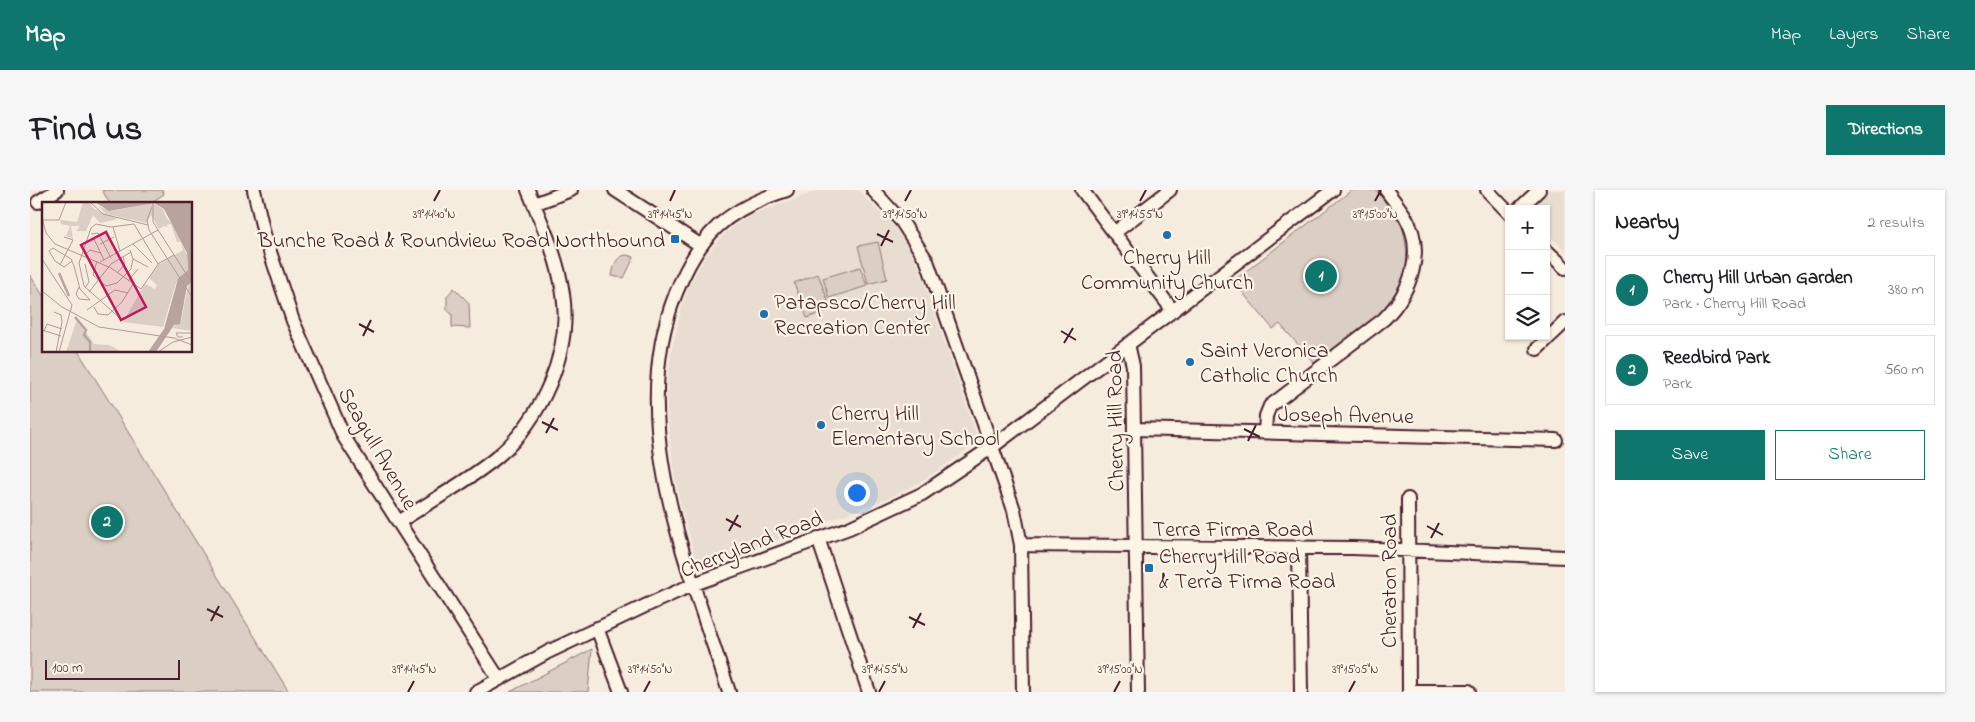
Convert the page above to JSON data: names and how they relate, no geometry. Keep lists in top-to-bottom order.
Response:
{
  "streets": {
    "street": [
      "Joseph Avenue",
      "Cherry Hill Road",
      "Seagull Avenue",
      "Terra Firma Road",
      "Cherryland Road",
      "Cheraton Road"
    ]
  },
  "crossings": [
    ["Joseph Avenue", "Cherry Hill Road"],
    ["Cherry Hill Road", "Terra Firma Road"],
    ["Cherry Hill Road", "Cherryland Road"],
    ["Seagull Avenue", "Cherryland Road"],
    ["Terra Firma Road", "Cheraton Road"]
  ],
  "places": {
    "other": [
      "Cherry Hill Community Church",
      "Patapsco/Cherry Hill Recreation Center",
      "Saint Veronica Catholic Church",
      "Cherry Hill Elementary School"
    ],
    "transit": ["Bunche Road & Roundview Road Northbound", "Cherry Hill Road & Terra Firma Road"]
  },
  "scale_bar": "100 m",
  "page": {
    "header": "Map",
    "nav": ["Map", "Layers", "Share"],
    "title": "Find us",
    "buttons": [
      "Directions",
      ["Save", "Share"]
    ],
    "heading": ["Nearby", "2 results"],
    "map_buttons": ["+", "−"],
    "list": [
      {
        "mark": "1",
        "name": "Cherry Hill Urban Garden",
        "note": "Park · Cherry Hill Road",
        "value": "380 m"
      },
      {
        "mark": "2",
        "name": "Reedbird Park",
        "note": "Park",
        "value": "560 m"
      }
    ],
    "pins": ["1", "2"],
    "scale": "100 m"
  },
  "coordinates": [
    "39°14'40\"N",
    "39°14'45\"N",
    "39°14'50\"N",
    "39°14'55\"N",
    "39°15'00\"N",
    "39°15'05\"N"
  ]
}
